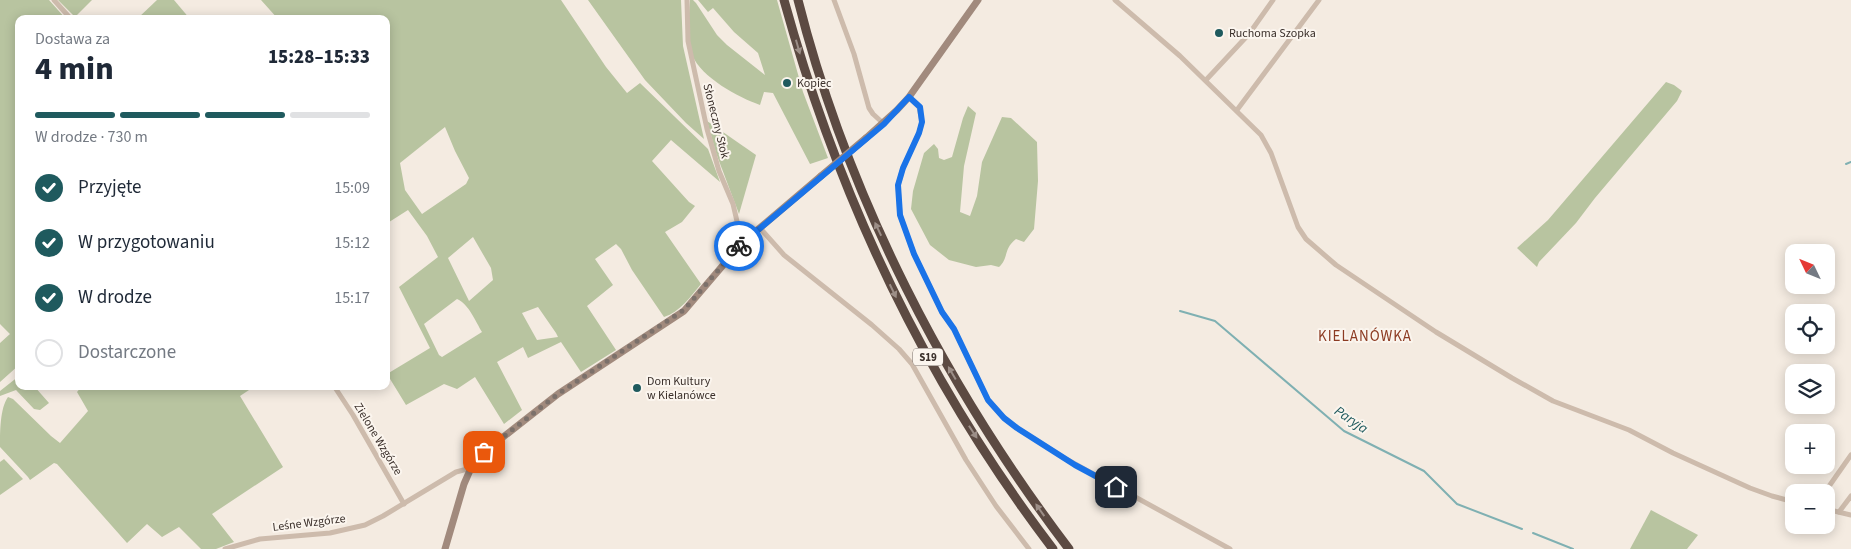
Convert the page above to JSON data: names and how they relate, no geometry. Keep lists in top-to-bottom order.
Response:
{
  "streets": {
    "highway": ["S19"],
    "street": ["Słoneczny Stok", "Zielone Wzgórze", "Leśne Wzgórze"]
  },
  "crossings": [
    ["Zielone Wzgórze", "Leśne Wzgórze"]
  ],
  "districts": ["KIELANÓWKA"],
  "water": ["Paryja"],
  "places": ["Ruchoma Szopka", "Kopiec", "Dom Kultury w Kielanówce"],
  "north": "top left",
  "page": {
    "heading": ["4 min", "Dostawa za", "15:28–15:33"],
    "bar": "W drodze · 730 m",
    "list": [
      ["Przyjęte", "15:09"],
      ["W przygotowaniu", "15:12"],
      ["W drodze", "15:17"],
      "Dostarczone"
    ],
    "map_buttons": ["+", "−"]
  }
}
